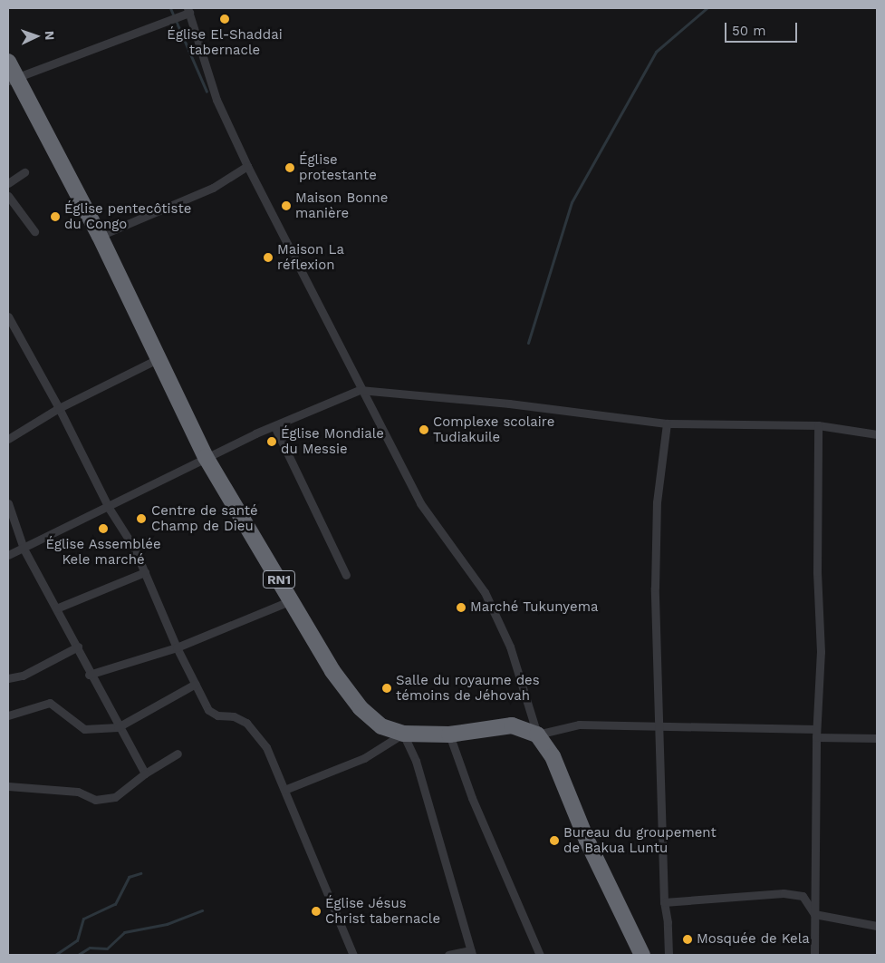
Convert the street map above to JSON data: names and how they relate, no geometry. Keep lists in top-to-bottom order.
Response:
{
  "streets": {
    "highway": ["RN1"]
  },
  "places": [
    "Église El-Shaddai tabernacle",
    "Église protestante",
    "Maison Bonne manière",
    "Église pentecôtiste du Congo",
    "Maison La réflexion",
    "Complexe scolaire Tudiakuile",
    "Église Mondiale du Messie",
    "Centre de santé Champ de Dieu",
    "Église Assemblée Kele marché",
    "Marché Tukunyema",
    "Salle du royaume des témoins de Jéhovah",
    "Bureau du groupement de Bakua Luntu",
    "Église Jésus Christ tabernacle",
    "Mosquée de Kela"
  ],
  "scale_bar": "50 m",
  "north": "right"
}
